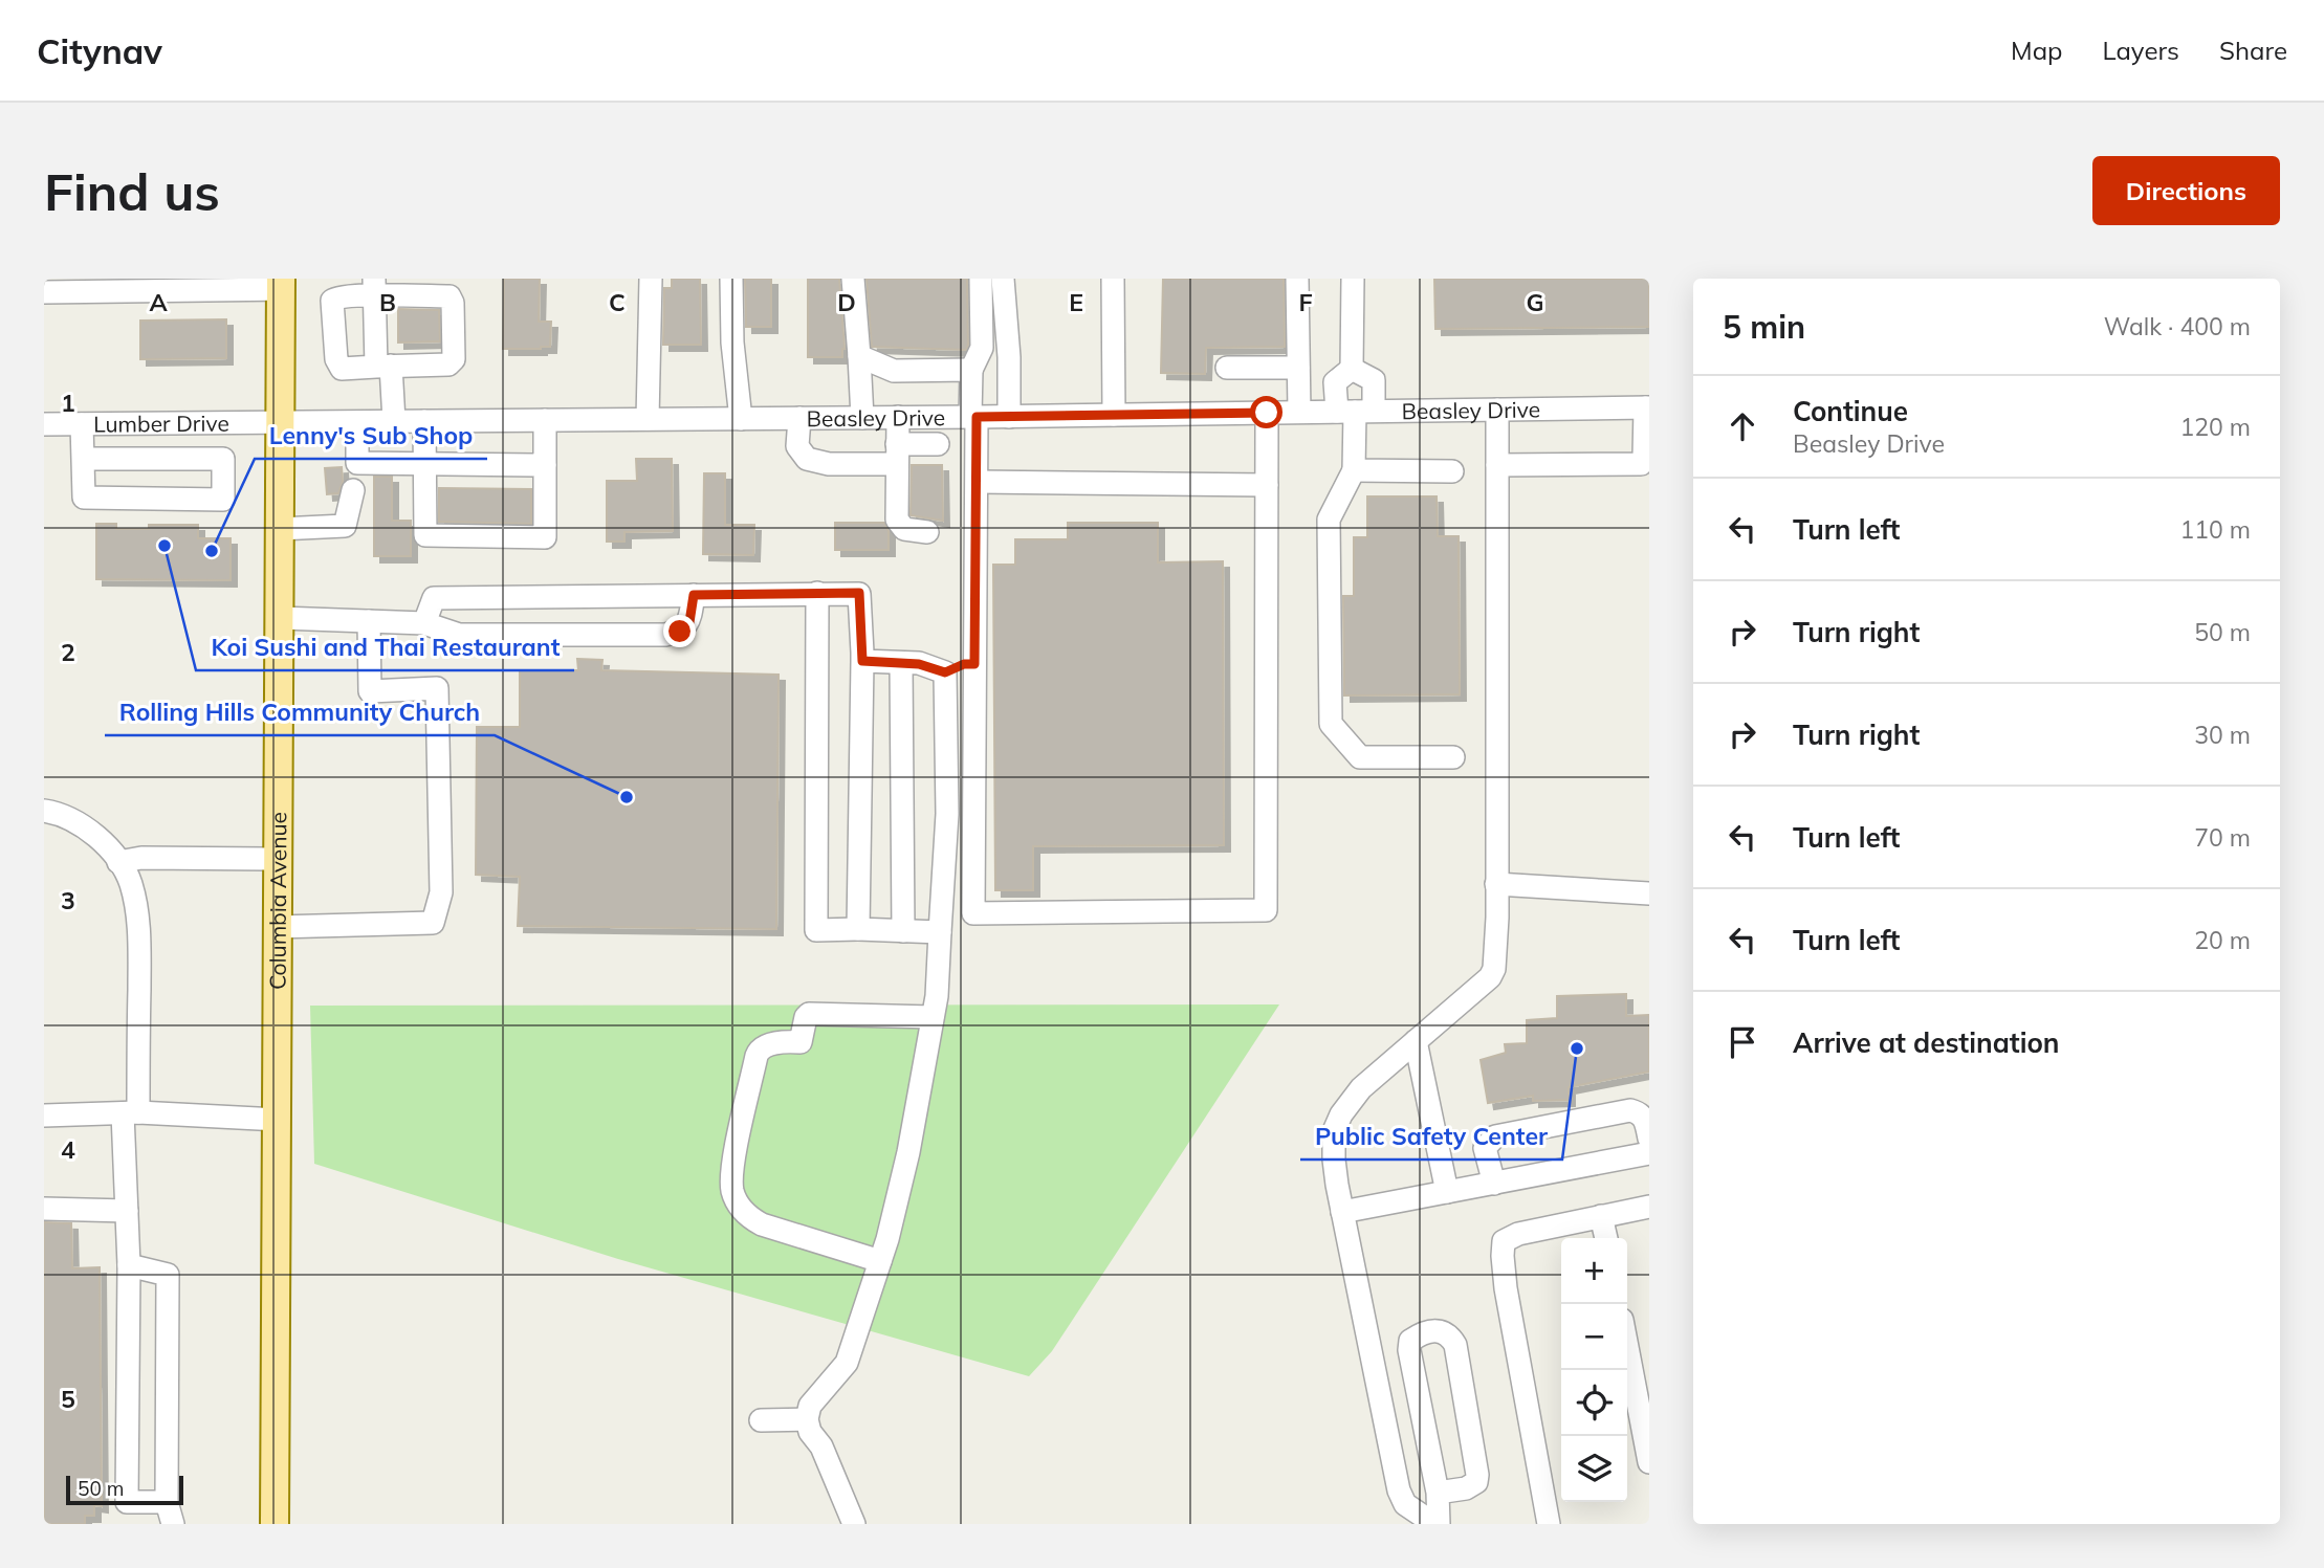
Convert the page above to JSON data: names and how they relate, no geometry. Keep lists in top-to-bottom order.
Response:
{
  "streets": {
    "main road": ["Columbia Avenue"],
    "street": ["Beasley Drive", "Lumber Drive"]
  },
  "crossings": [
    ["Beasley Drive", "Lumber Drive"],
    ["Beasley Drive", "Columbia Avenue"],
    ["Lumber Drive", "Columbia Avenue"]
  ],
  "places": [
    "Koi Sushi and Thai Restaurant",
    "Lenny's Sub Shop",
    "Rolling Hills Community Church",
    "Public Safety Center"
  ],
  "scale_bar": "50 m",
  "page": {
    "header": "Citynav",
    "nav": ["Map", "Layers", "Share"],
    "buttons": "Directions",
    "title": "Find us",
    "heading": ["5 min", "Walk · 400 m"],
    "list": [
      ["Continue", "Beasley Drive", "120 m"],
      ["Turn left", "110 m"],
      ["Turn right", "50 m"],
      ["Turn right", "30 m"],
      ["Turn left", "70 m"],
      ["Turn left", "20 m"],
      "Arrive at destination"
    ],
    "map_buttons": ["+", "−"],
    "scale": "50 m"
  },
  "grid": {
    "columns": [
      "A",
      "B",
      "C",
      "D",
      "E",
      "F",
      "G"
    ],
    "rows": [
      "1",
      "2",
      "3",
      "4",
      "5"
    ]
  }
}
